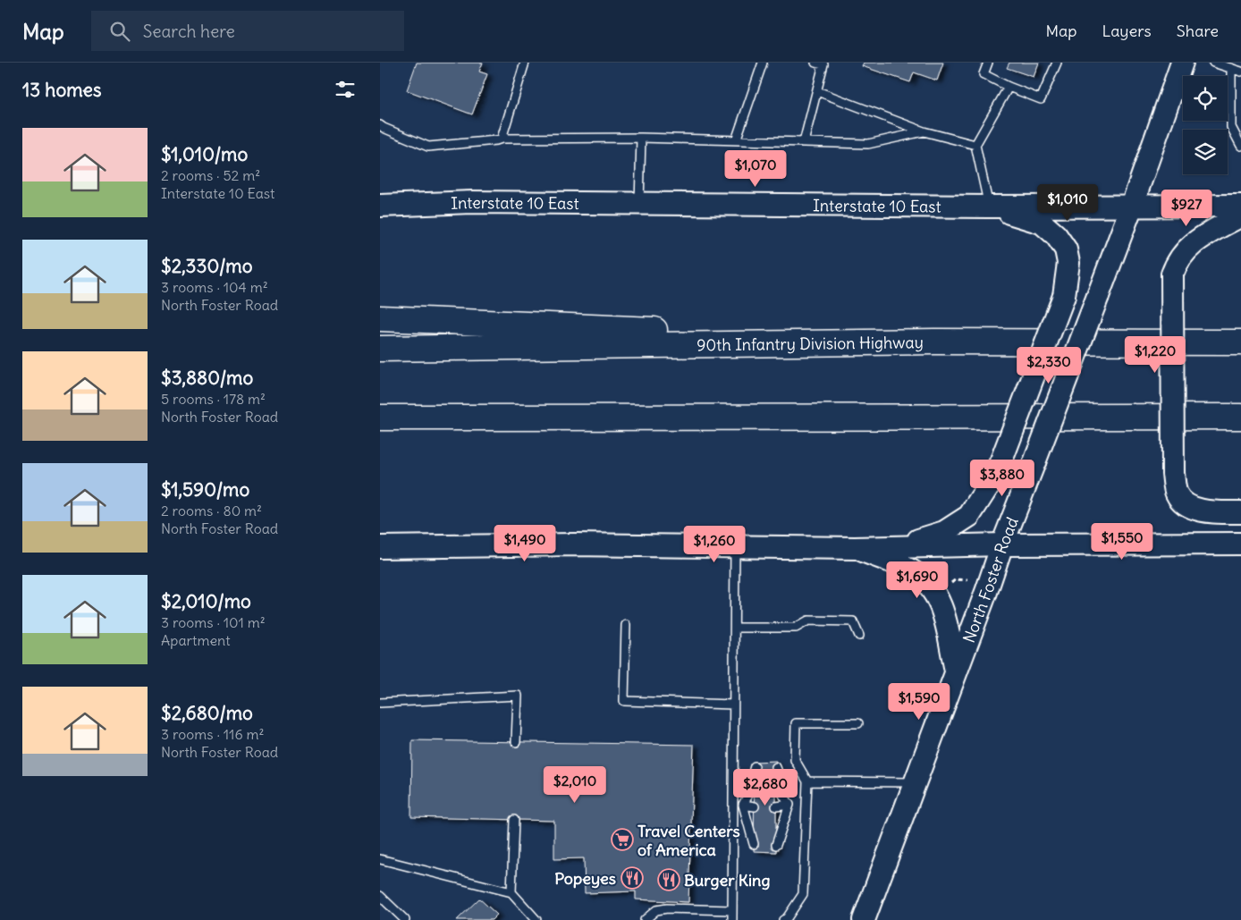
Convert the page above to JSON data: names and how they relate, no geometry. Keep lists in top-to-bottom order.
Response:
{
  "streets": {
    "highway": ["90th Infantry Division Highway"],
    "main road": ["Interstate 10 East", "North Foster Road"]
  },
  "crossings": [
    ["Interstate 10 East", "North Foster Road"]
  ],
  "places": {
    "supermarket": ["Travel Centers of America"],
    "restaurant": ["Popeyes", "Burger King"]
  },
  "page": {
    "header": "Map",
    "search": "Search here",
    "nav": ["Map", "Layers", "Share"],
    "heading": "13 homes",
    "list": [
      {
        "name": "$1,010/mo",
        "note": "2 rooms · 52 m² · Interstate 10 East"
      },
      {
        "name": "$2,330/mo",
        "note": "3 rooms · 104 m² · North Foster Road"
      },
      {
        "name": "$3,880/mo",
        "note": "5 rooms · 178 m² · North Foster Road"
      },
      {
        "name": "$1,590/mo",
        "note": "2 rooms · 80 m² · North Foster Road"
      },
      {
        "name": "$2,010/mo",
        "note": "3 rooms · 101 m² · Apartment"
      },
      {
        "name": "$2,680/mo",
        "note": "3 rooms · 116 m² · North Foster Road"
      }
    ],
    "price": [
      "$1,070",
      "$1,010",
      "$927",
      "$1,220",
      "$2,330",
      "$3,880",
      "$1,550",
      "$1,490",
      "$1,260",
      "$1,690",
      "$1,590",
      "$2,010",
      "$2,680"
    ]
  }
}
